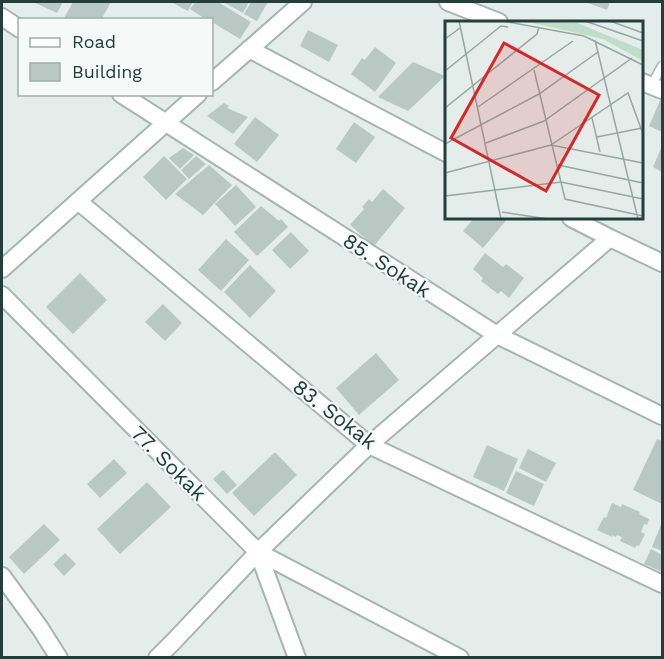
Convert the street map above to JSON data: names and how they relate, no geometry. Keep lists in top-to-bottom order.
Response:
{
  "streets": {
    "street": ["85. Sokak", "83. Sokak", "77. Sokak"]
  },
  "legend": ["Road", "Building"]
}
